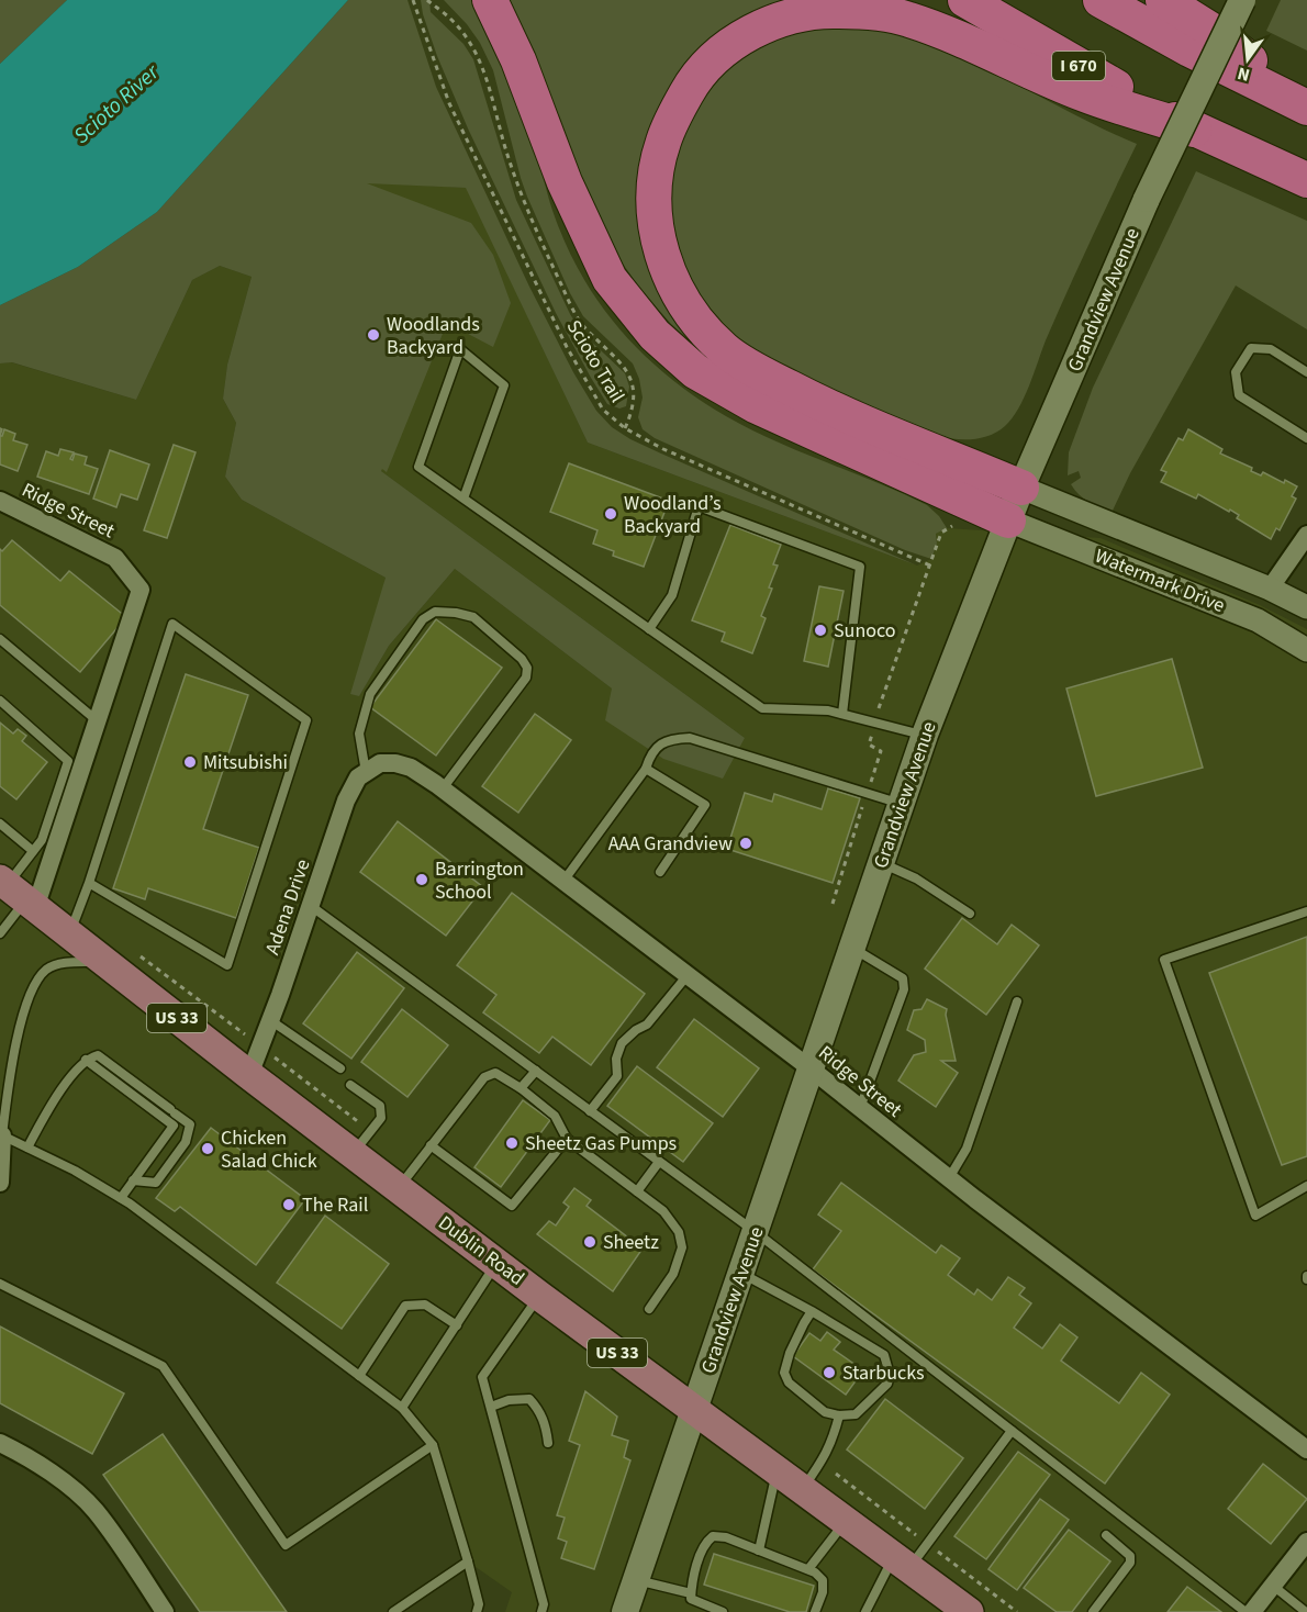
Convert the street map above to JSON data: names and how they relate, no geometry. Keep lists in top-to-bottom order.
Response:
{
  "streets": {
    "highway": ["I 670"],
    "main road": ["Grandview Avenue", "US 33", "Dublin Road"],
    "street": ["Ridge Street", "Watermark Drive", "Adena Drive"],
    "path": ["Scioto Trail"]
  },
  "crossings": [
    ["Grandview Avenue", "Ridge Street"],
    ["Grandview Avenue", "Watermark Drive"],
    ["Grandview Avenue", "Dublin Road"],
    ["Ridge Street", "Adena Drive"],
    ["Adena Drive", "Dublin Road"]
  ],
  "water": ["Scioto River"],
  "places": [
    "Woodlands Backyard",
    "Woodland’s Backyard",
    "Sunoco",
    "Mitsubishi",
    "AAA Grandview",
    "Barrington School",
    "Sheetz Gas Pumps",
    "Chicken Salad Chick",
    "The Rail",
    "Sheetz",
    "Starbucks"
  ],
  "north": "bottom"
}
